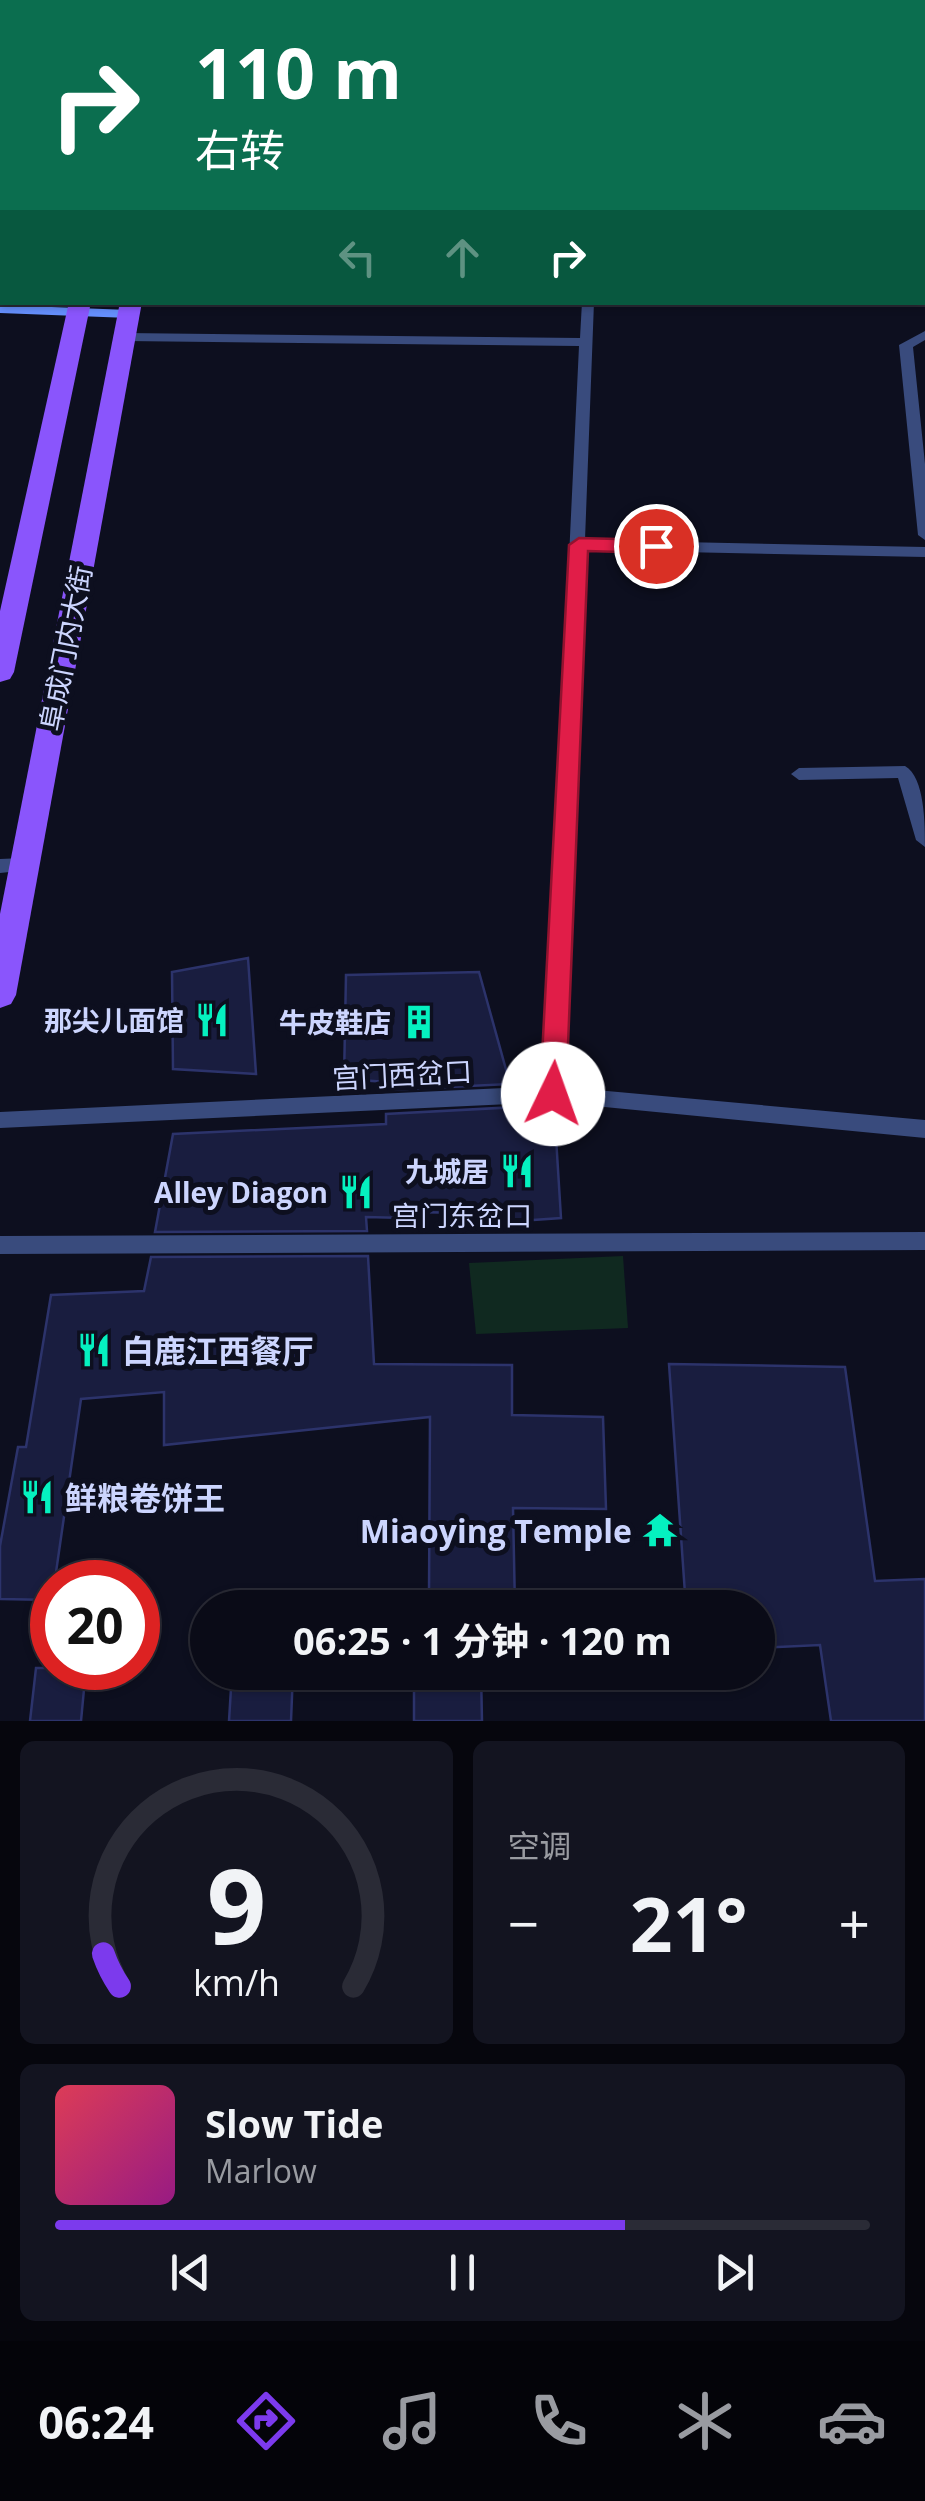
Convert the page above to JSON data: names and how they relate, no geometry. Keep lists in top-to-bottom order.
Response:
{
  "streets": {
    "main road": ["阜成门内大街"],
    "lane": ["宫门西岔口", "宫门东岔口"]
  },
  "places": {
    "restaurant": [
      "那尖儿面馆",
      "九城居",
      "Alley Diagon",
      "白鹿江西餐厅",
      "鲜粮卷饼王"
    ],
    "building": ["牛皮鞋店"],
    "temple": ["Miaoying Temple"]
  },
  "page": {
    "turn": ["110 m", "右转"],
    "limit": "20",
    "trip": "06:25 · 1 分钟 · 120 m",
    "tile": "空调",
    "heat": ["−", "21°", "+"],
    "song": ["Slow Tide", "Marlow"],
    "tabs": "06:24",
    "gauge": ["9", "km/h"]
  }
}
